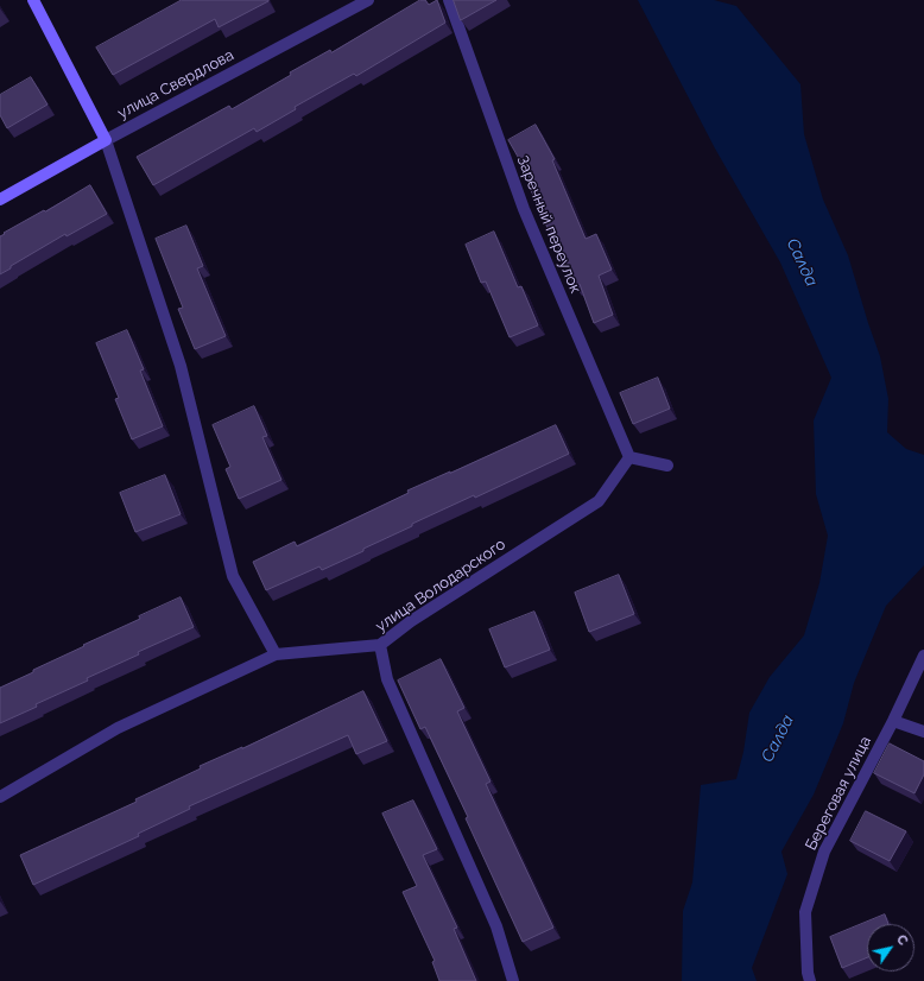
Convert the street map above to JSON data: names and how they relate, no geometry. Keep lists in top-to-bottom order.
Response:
{
  "streets": {
    "street": [
      "улица Свердлова",
      "Заречный переулок",
      "улица Володарского",
      "Береговая улица"
    ]
  },
  "crossings": [
    ["Заречный переулок", "улица Володарского"]
  ],
  "water": ["Салда"],
  "north": "top right"
}
